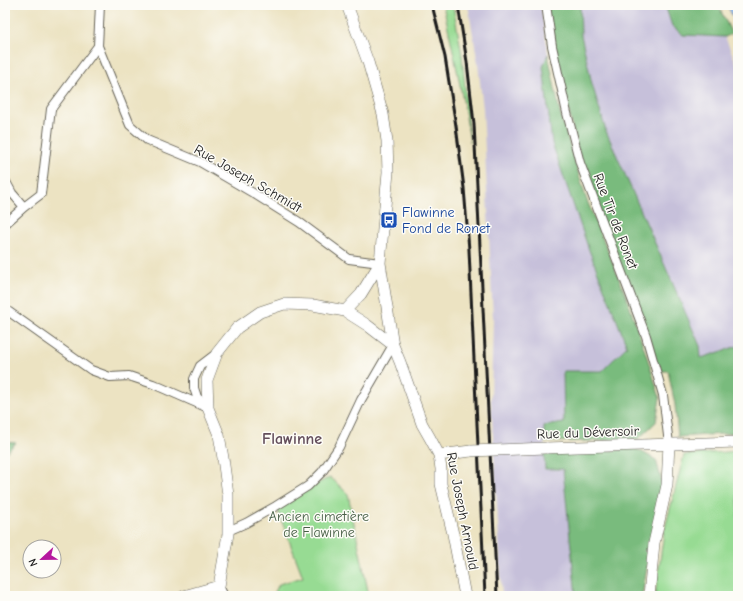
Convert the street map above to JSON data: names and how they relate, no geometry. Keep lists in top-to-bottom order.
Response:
{
  "streets": {
    "street": [
      "Rue Joseph Schmidt",
      "Rue Tir de Ronet",
      "Rue du Déversoir",
      "Rue Joseph Arnould"
    ]
  },
  "crossings": [
    ["Rue Joseph Schmidt", "Rue Joseph Arnould"],
    ["Rue Tir de Ronet", "Rue du Déversoir"],
    ["Rue du Déversoir", "Rue Joseph Arnould"]
  ],
  "districts": ["Flawinne"],
  "parks": ["Ancien cimetière de Flawinne"],
  "places": {
    "bus stop": ["Flawinne Fond de Ronet"]
  },
  "north": "left"
}
